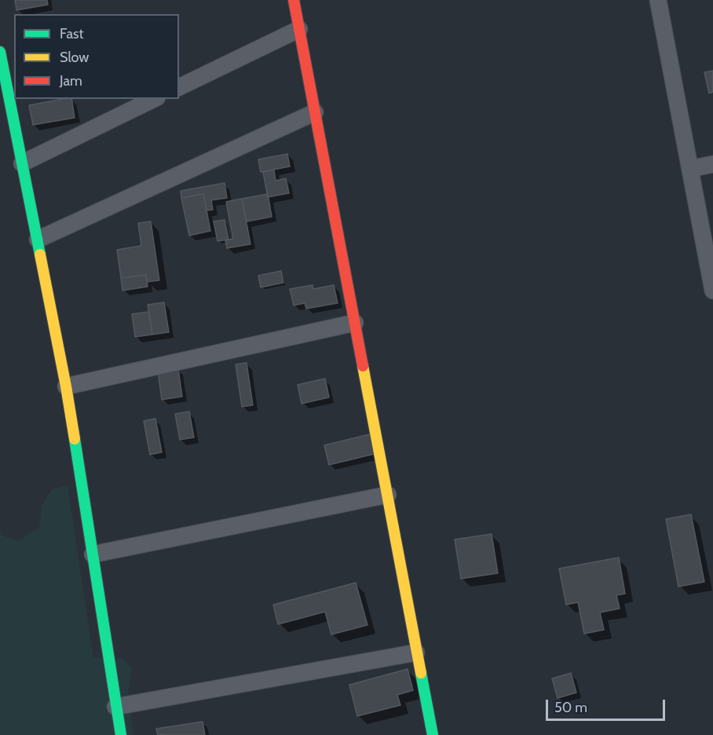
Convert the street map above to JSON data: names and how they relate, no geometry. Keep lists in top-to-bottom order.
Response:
{
  "legend": ["Fast", "Slow", "Jam"],
  "scale_bar": "50 m"
}
